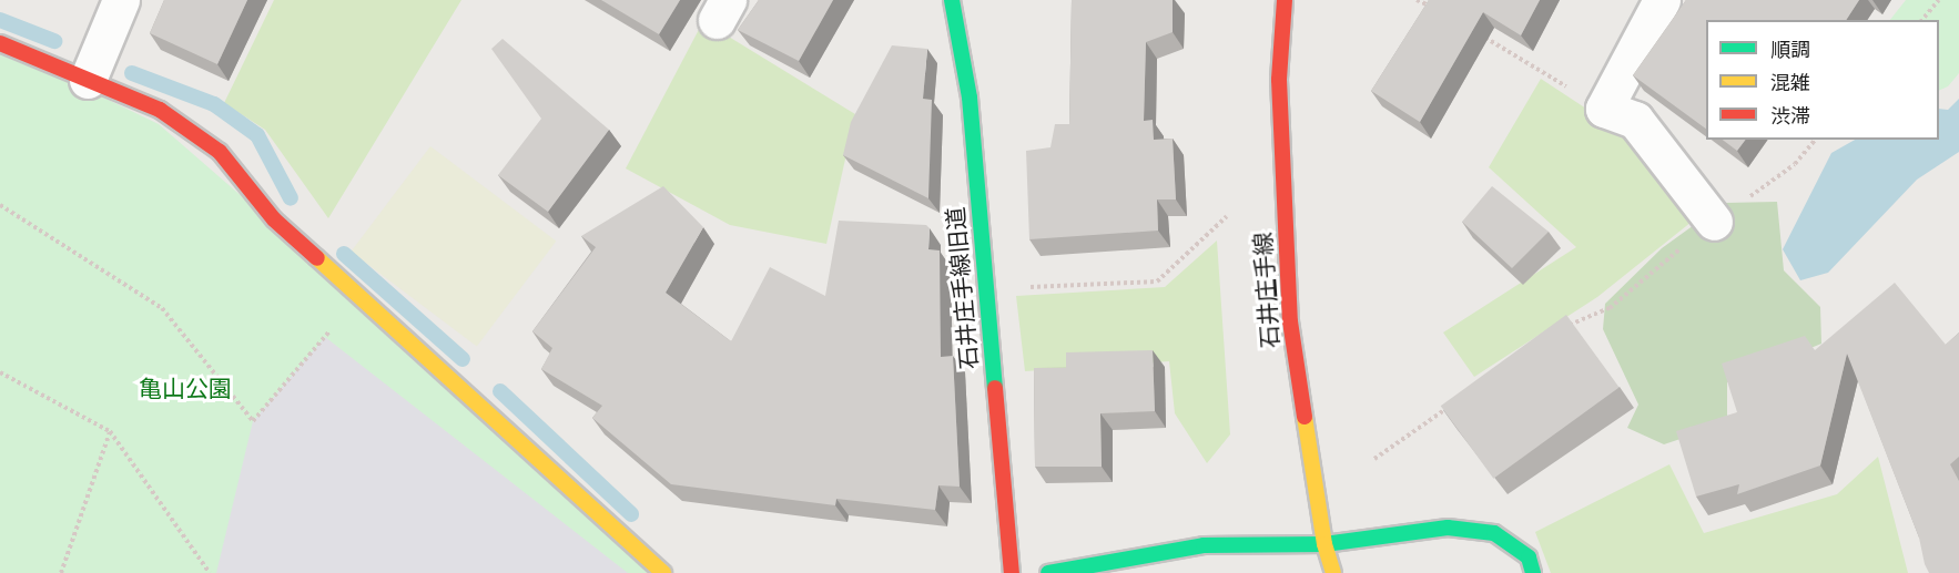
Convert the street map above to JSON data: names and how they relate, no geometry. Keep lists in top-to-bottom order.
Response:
{
  "streets": {
    "street": ["石井庄手線旧道", "石井庄手線"]
  },
  "parks": ["亀山公園"],
  "legend": ["順調", "混雑", "渋滞"]
}
